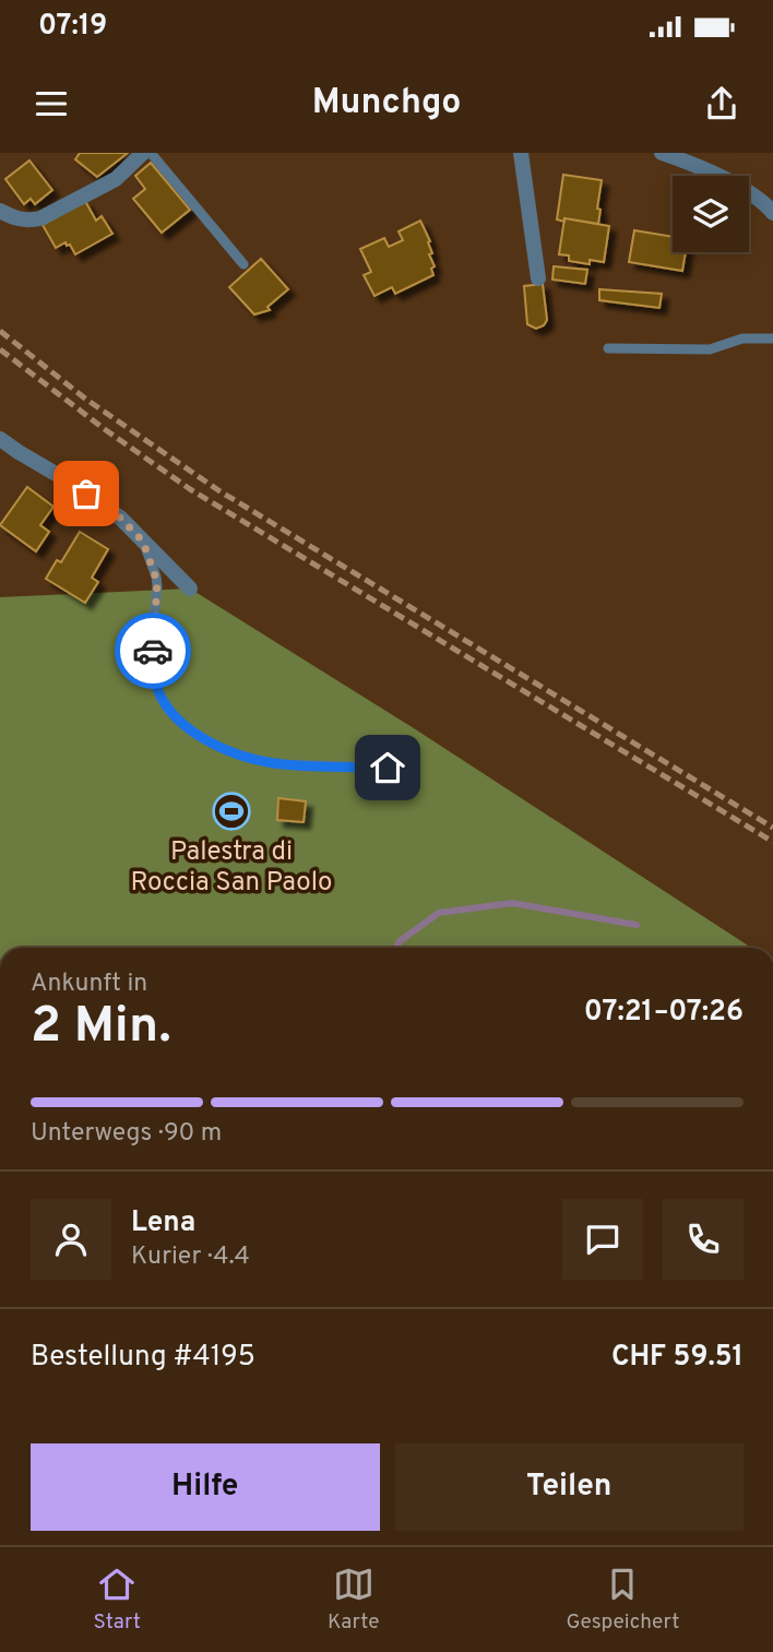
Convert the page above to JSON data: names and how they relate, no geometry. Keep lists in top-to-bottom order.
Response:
{
  "places": {
    "sports": ["Palestra di Roccia San Paolo"]
  },
  "page": {
    "status": "07:19",
    "header": "Munchgo",
    "heading": ["2 Min.", "Ankunft in", "07:21–07:26"],
    "panel": [
      "Lena",
      "Kurier · 4.4",
      "Bestellung #4195",
      "CHF 59.51"
    ],
    "bar": "Unterwegs · 90 m",
    "buttons": ["Hilfe", "Teilen"],
    "tabs": ["Start", "Karte", "Gespeichert"]
  }
}
